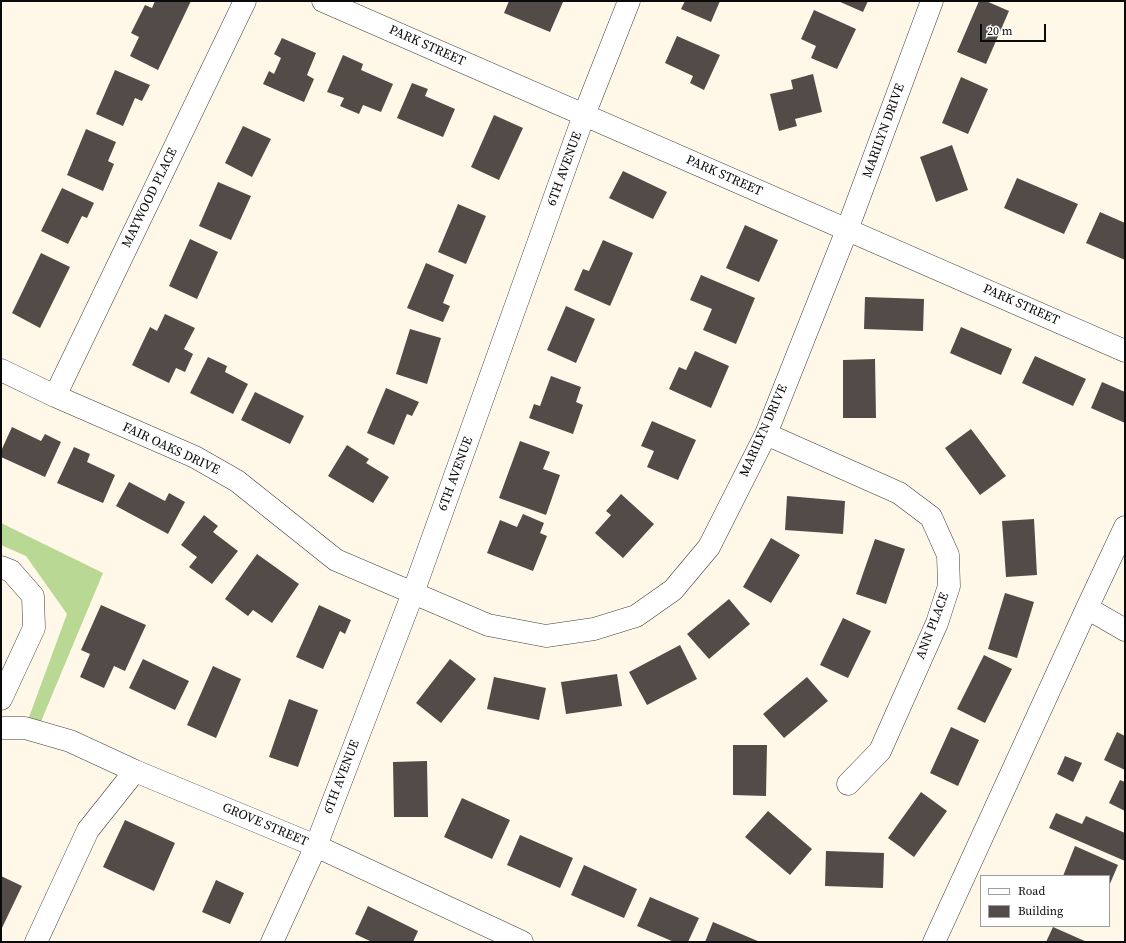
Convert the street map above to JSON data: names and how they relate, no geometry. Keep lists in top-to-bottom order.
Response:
{
  "streets": {
    "street": [
      "PARK STREET",
      "MARILYN DRIVE",
      "6TH AVENUE",
      "MAYWOOD PLACE",
      "FAIR OAKS DRIVE",
      "ANN PLACE",
      "GROVE STREET"
    ]
  },
  "crossings": [
    ["PARK STREET", "MARILYN DRIVE"],
    ["PARK STREET", "6TH AVENUE"],
    ["MARILYN DRIVE", "6TH AVENUE"],
    ["MARILYN DRIVE", "FAIR OAKS DRIVE"],
    ["MARILYN DRIVE", "ANN PLACE"],
    ["6TH AVENUE", "FAIR OAKS DRIVE"],
    ["6TH AVENUE", "GROVE STREET"],
    ["MAYWOOD PLACE", "FAIR OAKS DRIVE"]
  ],
  "legend": ["Road", "Building"],
  "scale_bar": "20 m"
}
